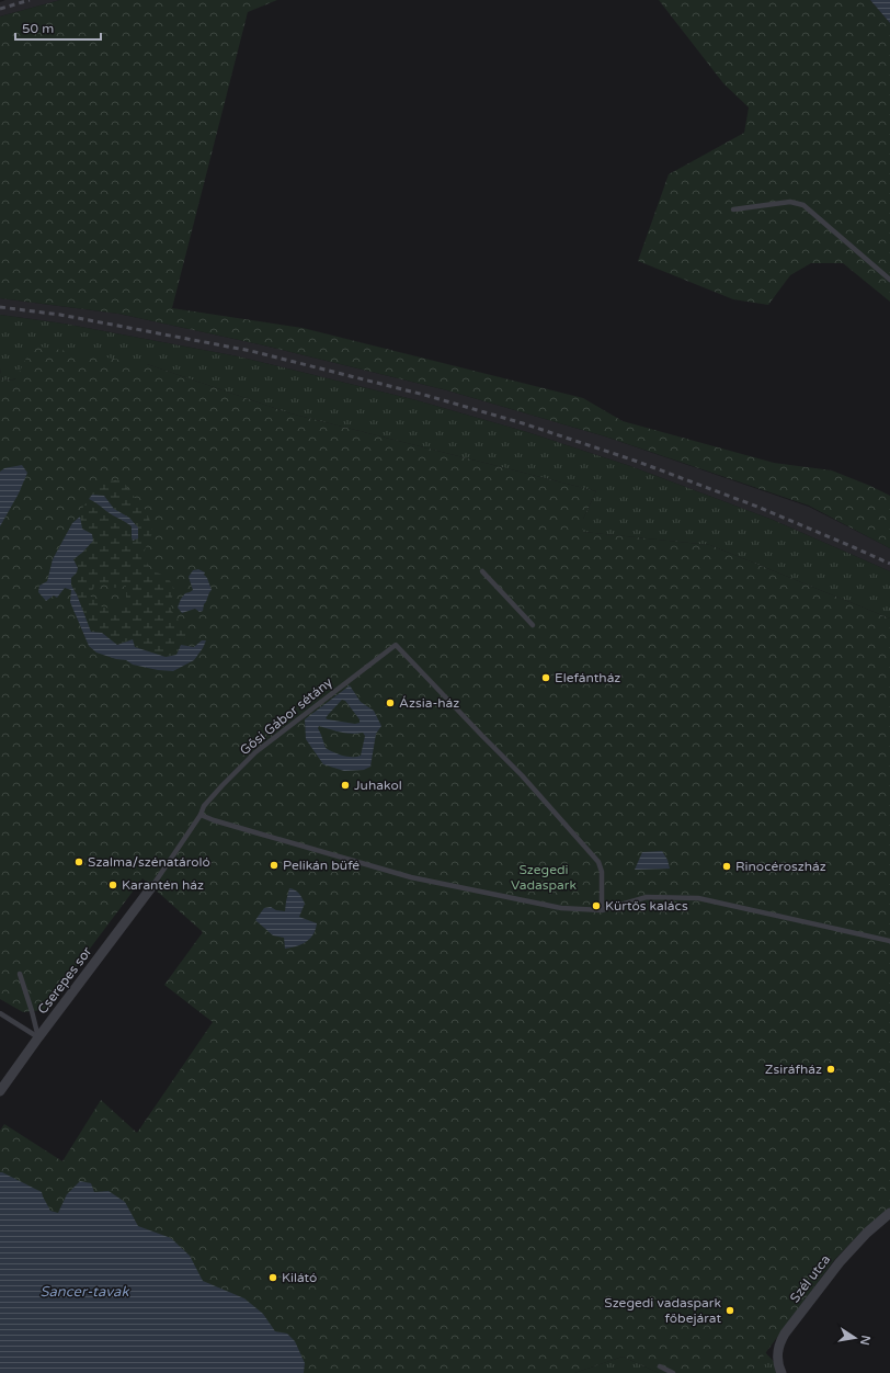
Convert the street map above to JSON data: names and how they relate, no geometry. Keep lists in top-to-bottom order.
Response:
{
  "streets": {
    "street": ["Cserepes sor", "Szél utca"],
    "lane": ["Gősi Gábor sétány"]
  },
  "crossings": [
    ["Gősi Gábor sétány", "Cserepes sor"]
  ],
  "water": ["Sancer-tavak"],
  "parks": ["Szegedi Vadaspark"],
  "places": [
    "Elefántház",
    "Ázsia-ház",
    "Juhakol",
    "Szalma/szénatároló",
    "Pelikán büfé",
    "Rinocéroszház",
    "Karantén ház",
    "Kürtős kalács",
    "Zsiráfház",
    "Kilátó",
    "Szegedi vadaspark főbejárat"
  ],
  "scale_bar": "50 m",
  "north": "right"
}
